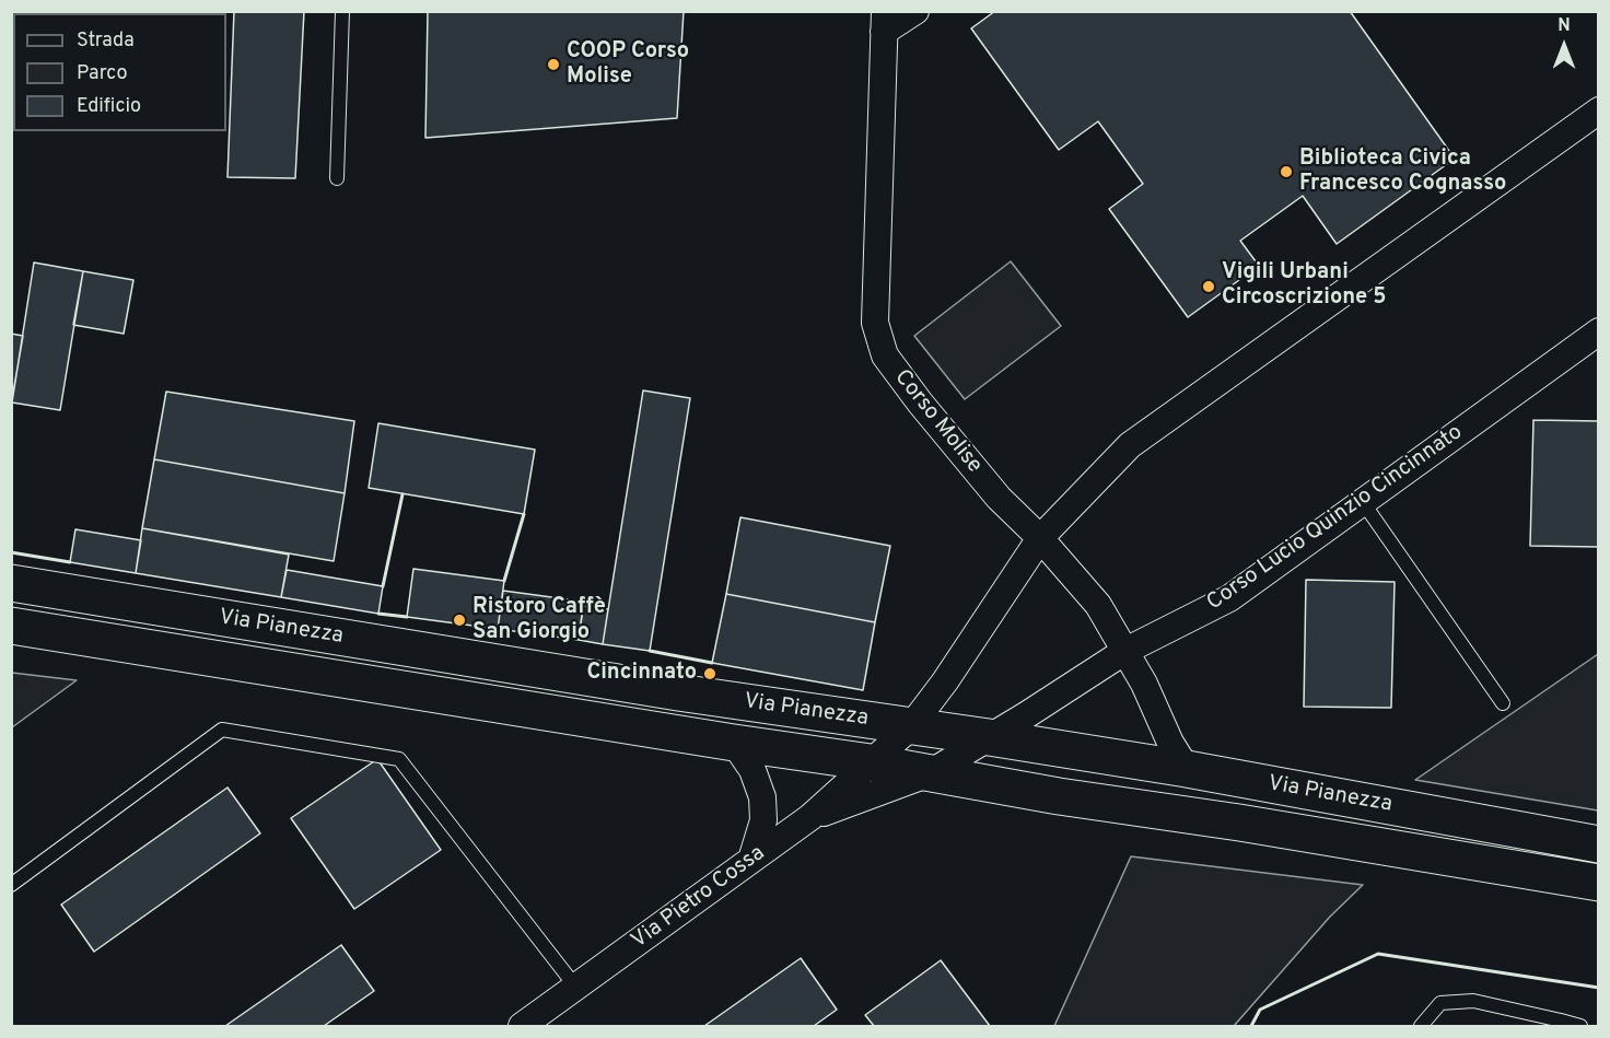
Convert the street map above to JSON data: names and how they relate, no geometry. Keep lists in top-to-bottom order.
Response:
{
  "streets": {
    "street": [
      "Corso Molise",
      "Corso Lucio Quinzio Cincinnato",
      "Via Pianezza",
      "Via Pietro Cossa"
    ]
  },
  "crossings": [
    ["Corso Molise", "Corso Lucio Quinzio Cincinnato"],
    ["Corso Molise", "Via Pianezza"],
    ["Corso Lucio Quinzio Cincinnato", "Via Pianezza"],
    ["Corso Lucio Quinzio Cincinnato", "Via Pietro Cossa"],
    ["Via Pianezza", "Via Pietro Cossa"]
  ],
  "places": [
    "COOP Corso Molise",
    "Biblioteca Civica Francesco Cognasso",
    "Vigili Urbani Circoscrizione 5",
    "Ristoro Caffè San Giorgio",
    "Cincinnato"
  ],
  "legend": ["Strada", "Parco", "Edificio"],
  "north": "top"
}
